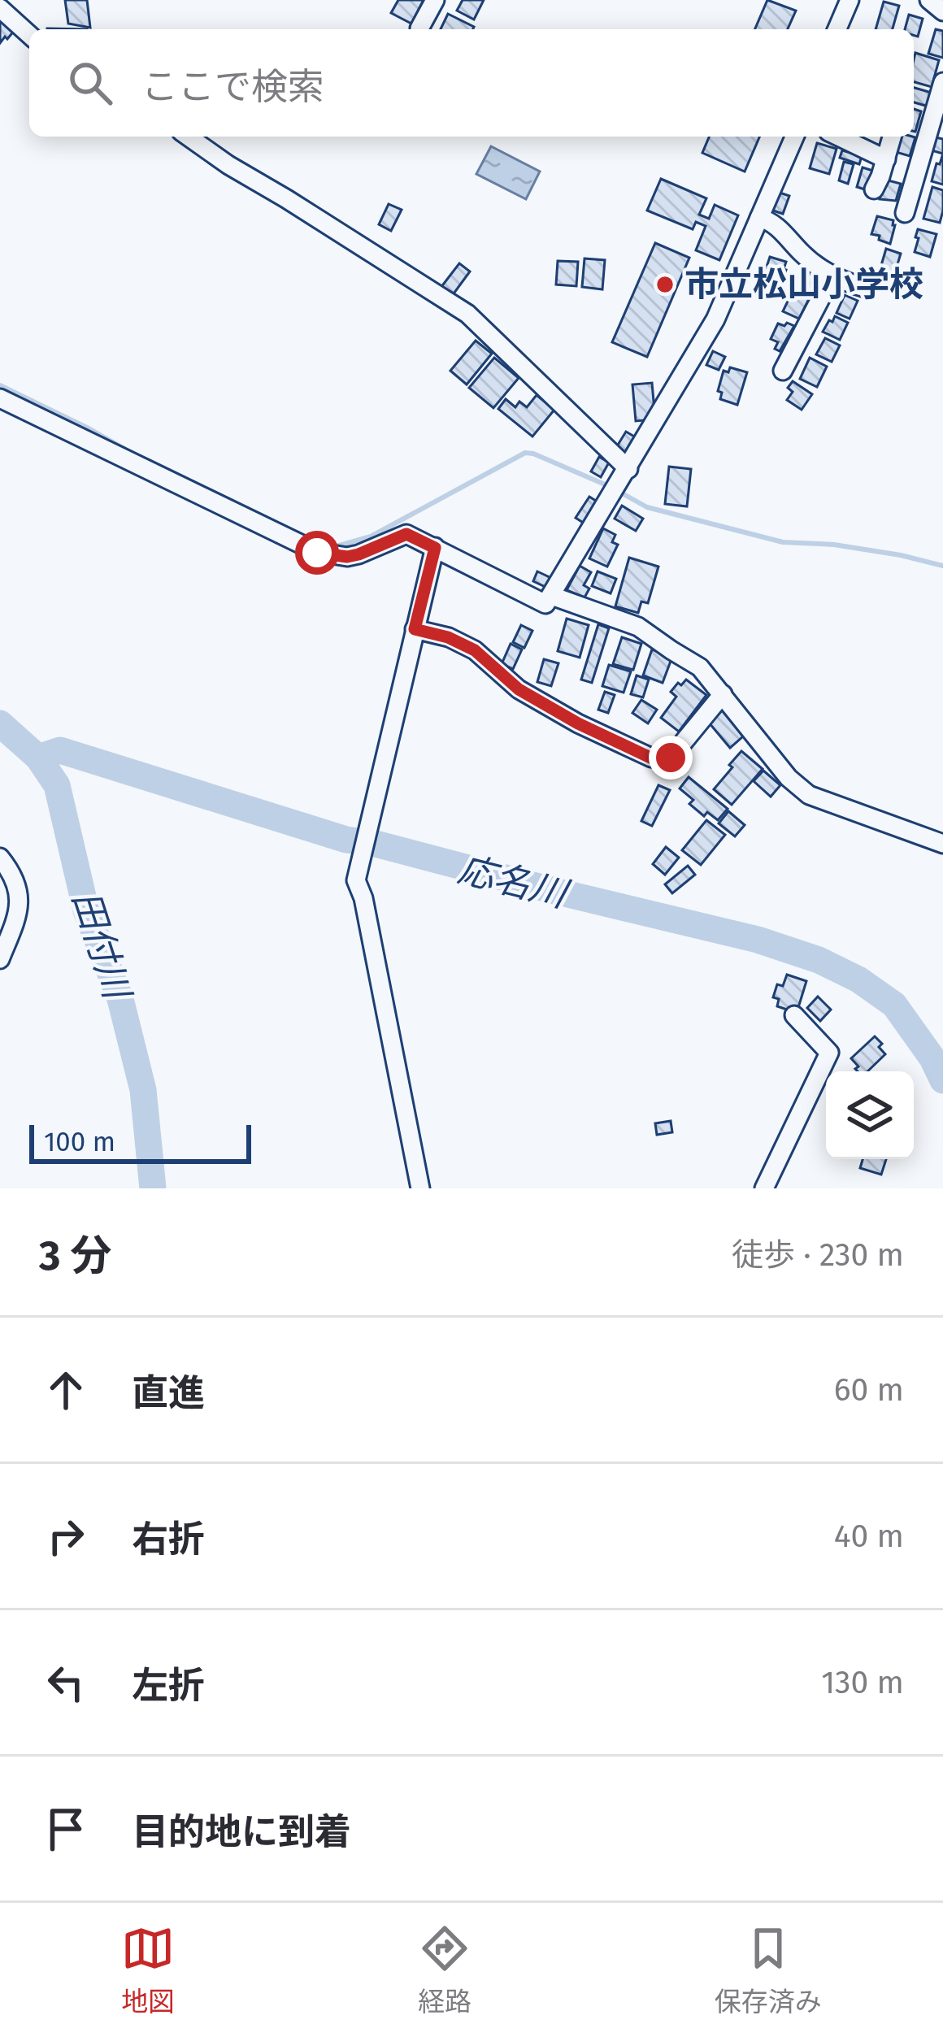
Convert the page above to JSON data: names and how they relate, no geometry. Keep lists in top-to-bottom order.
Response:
{
  "water": ["応名川", "田付川"],
  "places": ["市立松山小学校"],
  "scale_bar": "100 m",
  "page": {
    "search": "ここで検索",
    "scale": "100 m",
    "heading": ["3 分", "徒歩 · 230 m"],
    "list": [
      ["直進", "60 m"],
      ["右折", "40 m"],
      ["左折", "130 m"],
      "目的地に到着"
    ],
    "nav": ["地図", "経路", "保存済み"]
  }
}
